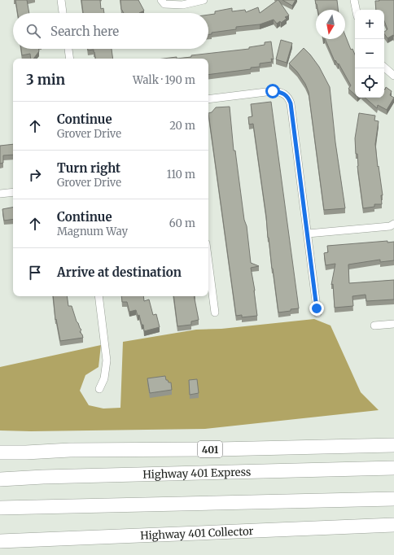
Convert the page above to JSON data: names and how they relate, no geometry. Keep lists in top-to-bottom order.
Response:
{
  "streets": {
    "highway": ["401", "Highway 401 Express", "Highway 401 Collector"]
  },
  "north": "bottom",
  "page": {
    "map_buttons": ["+", "−"],
    "search": "Search here",
    "heading": ["3 min", "Walk · 190 m"],
    "list": [
      ["Continue", "Grover Drive", "20 m"],
      ["Turn right", "Grover Drive", "110 m"],
      ["Continue", "Magnum Way", "60 m"],
      "Arrive at destination"
    ]
  }
}
